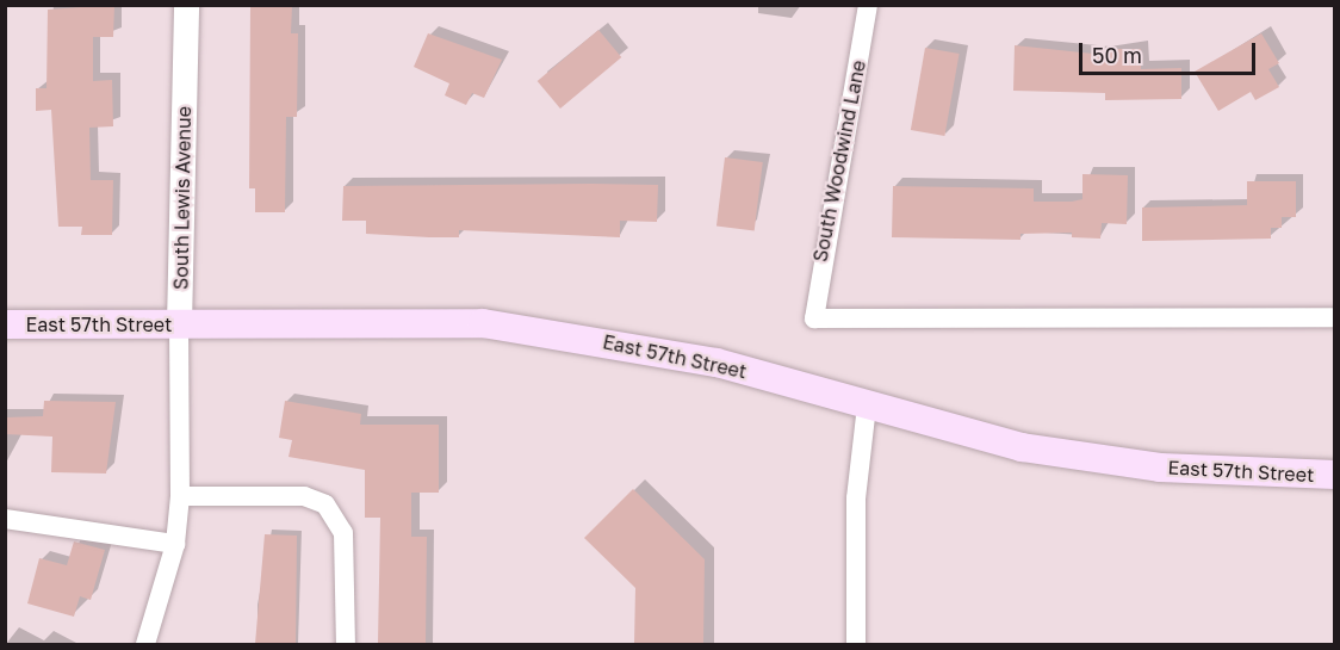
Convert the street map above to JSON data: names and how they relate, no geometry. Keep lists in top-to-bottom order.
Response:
{
  "streets": {
    "main road": ["East 57th Street"],
    "street": ["South Woodwind Lane", "South Lewis Avenue"]
  },
  "crossings": [
    ["South Lewis Avenue", "East 57th Street"]
  ],
  "scale_bar": "50 m"
}
